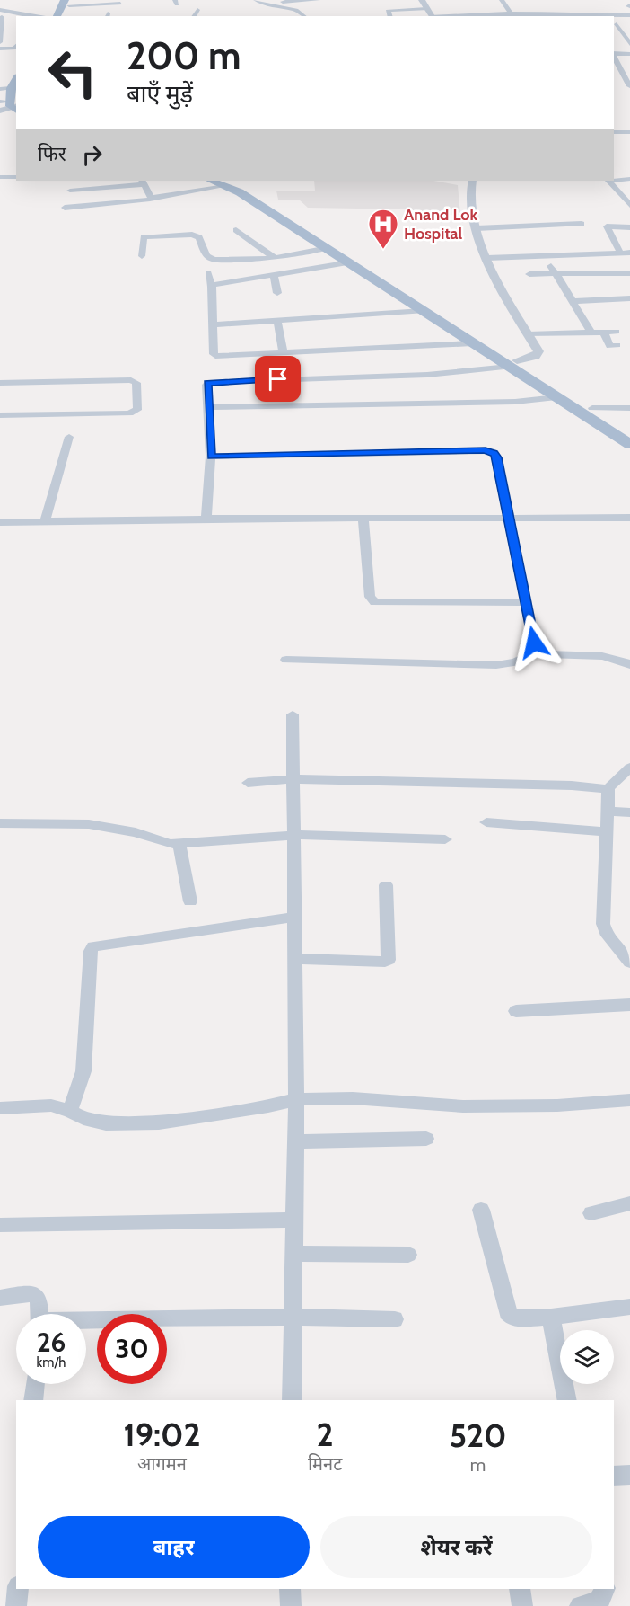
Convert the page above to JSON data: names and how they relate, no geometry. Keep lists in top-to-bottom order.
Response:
{
  "places": {
    "hospital": ["Anand Lok Hospital"]
  },
  "page": {
    "turn": ["200 m", "बाएँ मुड़ें"],
    "then": "फिर",
    "speed": "26 km/h",
    "limit": "30",
    "eta": [
      "19:02",
      "आगमन",
      "2",
      "मिनट",
      "520",
      "m"
    ],
    "buttons": ["बाहर", "शेयर करें"]
  }
}
